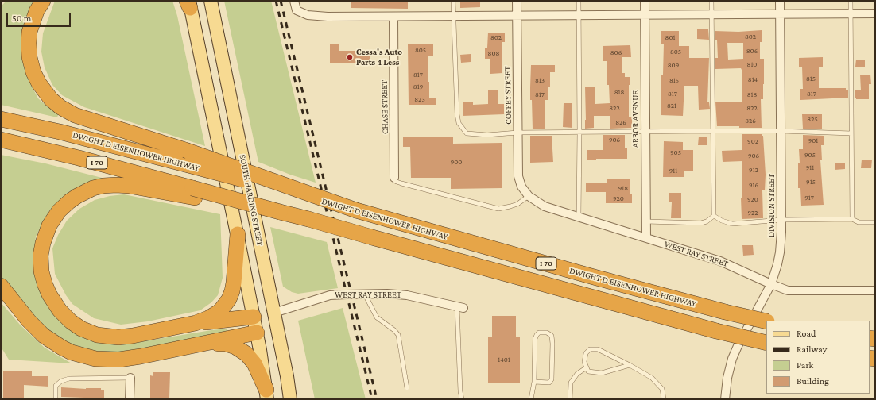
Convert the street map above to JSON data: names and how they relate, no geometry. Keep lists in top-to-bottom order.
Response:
{
  "streets": {
    "highway": ["DWIGHT D EISENHOWER HIGHWAY", "I 70"],
    "main road": ["SOUTH HARDING STREET", "WEST RAY STREET"],
    "street": [
      "COFFEY STREET",
      "CHASE STREET",
      "ARBOR AVENUE",
      "DIVISION STREET"
    ]
  },
  "crossings": [
    ["COFFEY STREET", "WEST RAY STREET"],
    ["ARBOR AVENUE", "WEST RAY STREET"],
    ["SOUTH HARDING STREET", "WEST RAY STREET"],
    ["DIVISION STREET", "WEST RAY STREET"]
  ],
  "places": ["Cessa's Auto Parts 4 Less"],
  "house_numbers": [
    "802",
    "802",
    "801",
    "805",
    "806",
    "805",
    "806",
    "808",
    "810",
    "809",
    "817",
    "815",
    "814",
    "813",
    "815",
    "819",
    "818",
    "817",
    "817",
    "817",
    "818",
    "823",
    "821",
    "822",
    "822",
    "825",
    "826",
    "826",
    "906",
    "901",
    "902",
    "905",
    "905",
    "906",
    "900",
    "911",
    "912",
    "911",
    "915",
    "916",
    "918",
    "917",
    "920",
    "920",
    "922",
    "1401"
  ],
  "legend": [
    "Road",
    "Railway",
    "Park",
    "Building"
  ],
  "scale_bar": "50 m"
}
